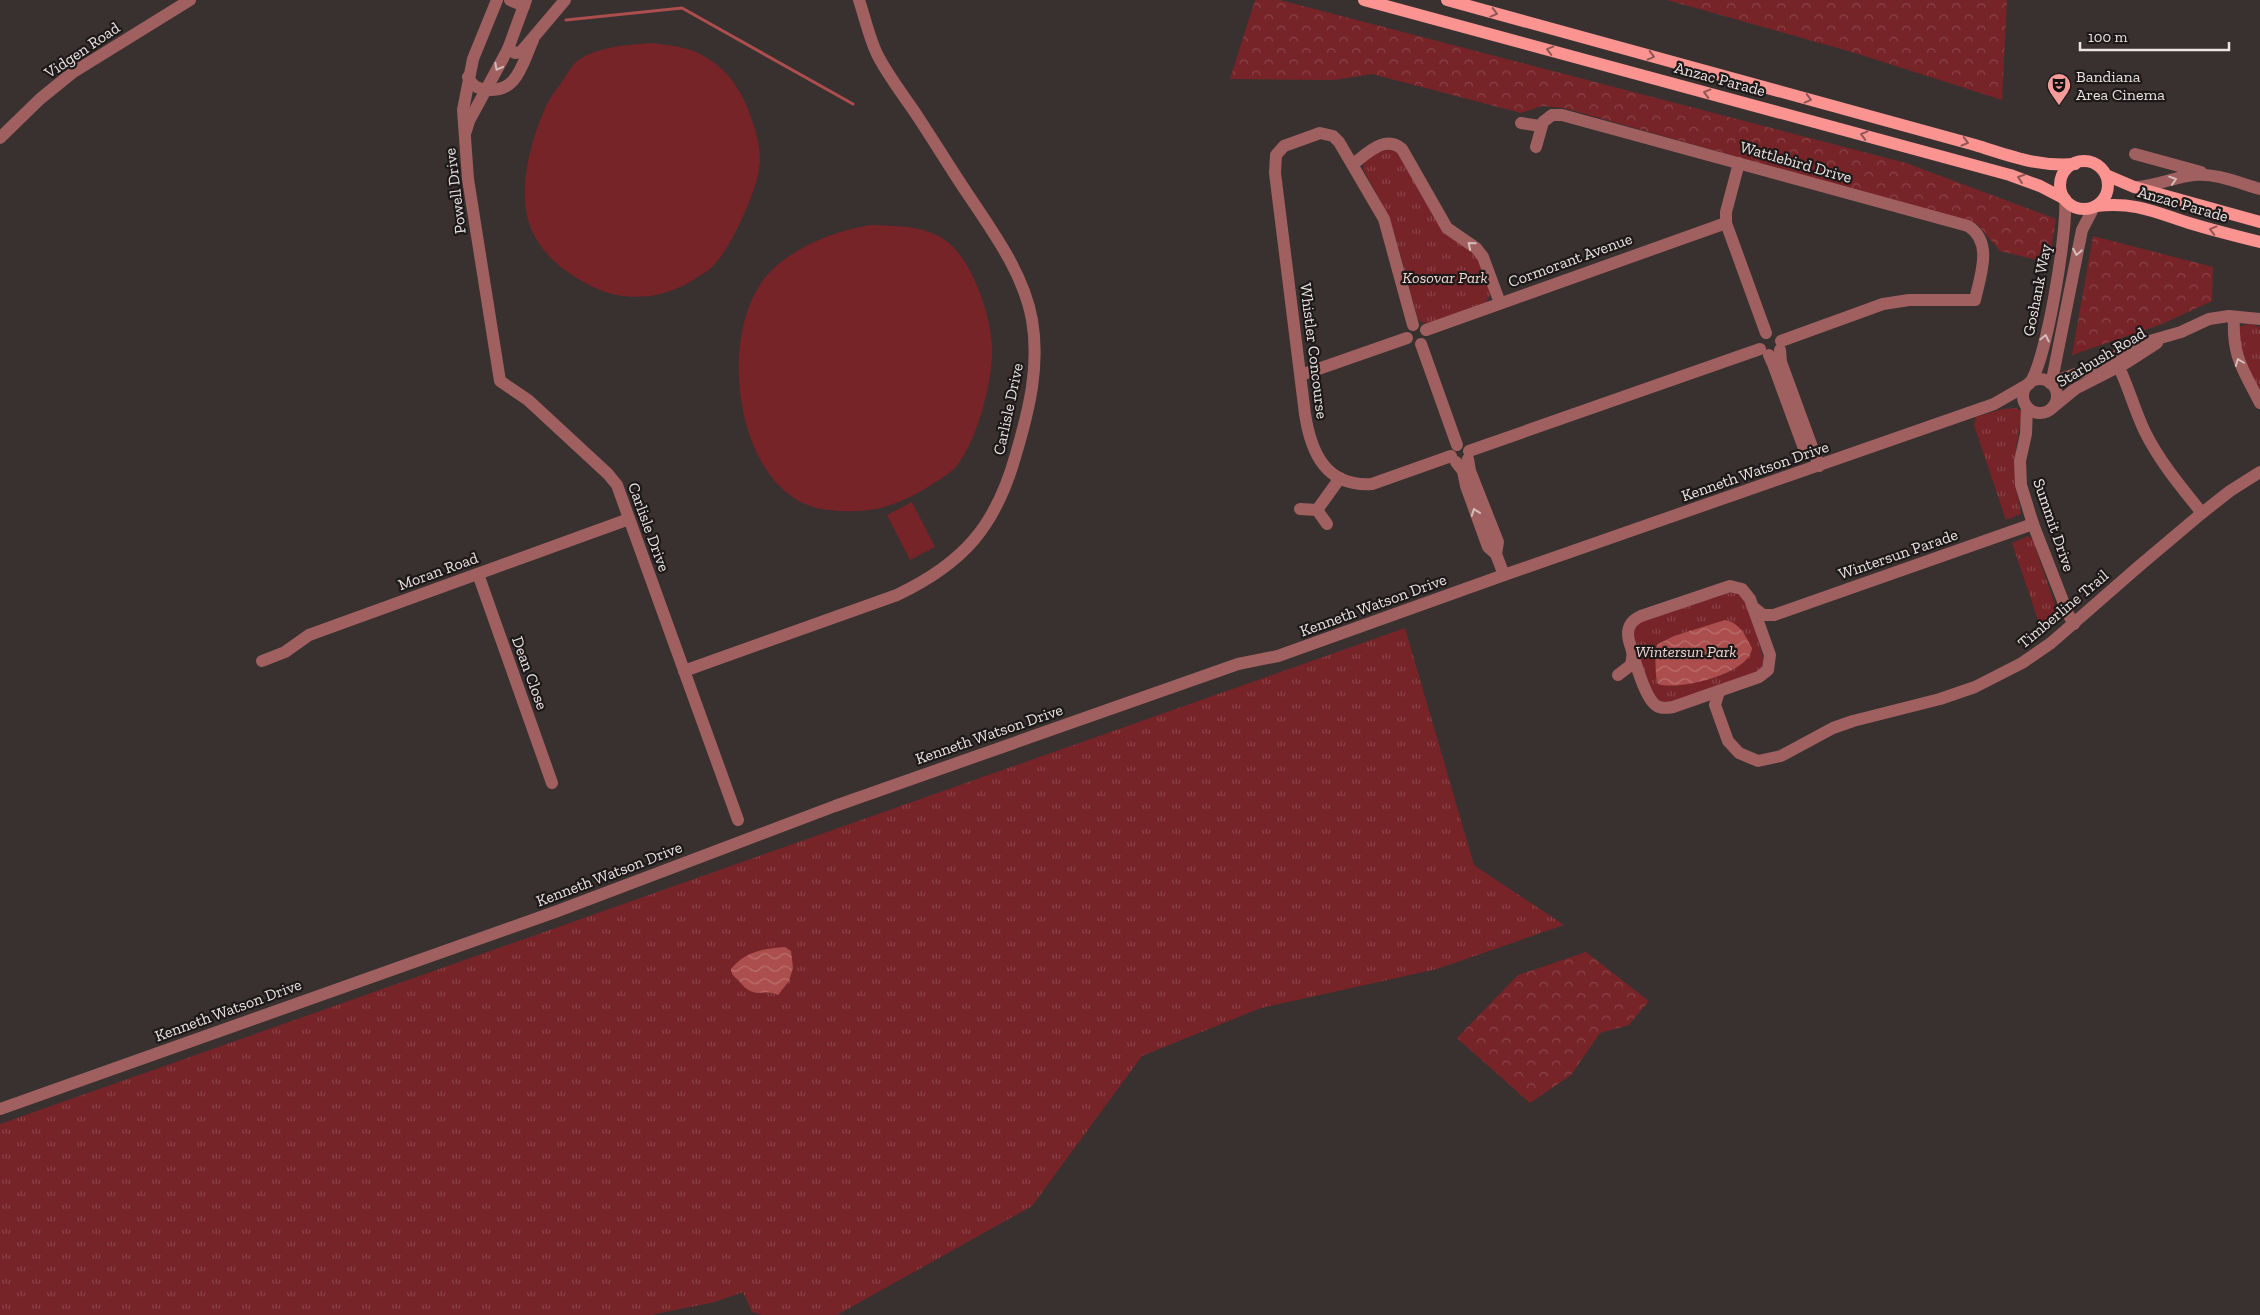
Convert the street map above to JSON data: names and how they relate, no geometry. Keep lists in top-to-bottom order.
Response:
{
  "streets": {
    "main road": ["Anzac Parade"],
    "street": [
      "Vidgen Road",
      "Wattlebird Drive",
      "Powell Drive",
      "Cormorant Avenue",
      "Goshank Way",
      "Whistler Concourse",
      "Starbush Road",
      "Carlisle Drive",
      "Kenneth Watson Drive",
      "Summit Drive",
      "Wintersun Parade",
      "Moran Road",
      "Timberline Trail",
      "Dean Close"
    ]
  },
  "crossings": [
    ["Anzac Parade", "Goshank Way"],
    ["Wattlebird Drive", "Whistler Concourse"],
    ["Powell Drive", "Carlisle Drive"],
    ["Goshank Way", "Starbush Road"],
    ["Goshank Way", "Kenneth Watson Drive"],
    ["Goshank Way", "Summit Drive"],
    ["Starbush Road", "Kenneth Watson Drive"],
    ["Starbush Road", "Summit Drive"],
    ["Carlisle Drive", "Moran Road"],
    ["Kenneth Watson Drive", "Summit Drive"],
    ["Summit Drive", "Wintersun Parade"],
    ["Summit Drive", "Timberline Trail"],
    ["Moran Road", "Dean Close"]
  ],
  "parks": ["Kosovar Park", "Wintersun Park"],
  "places": {
    "theatre": ["Bandiana Area Cinema"]
  },
  "scale_bar": "100 m"
}
